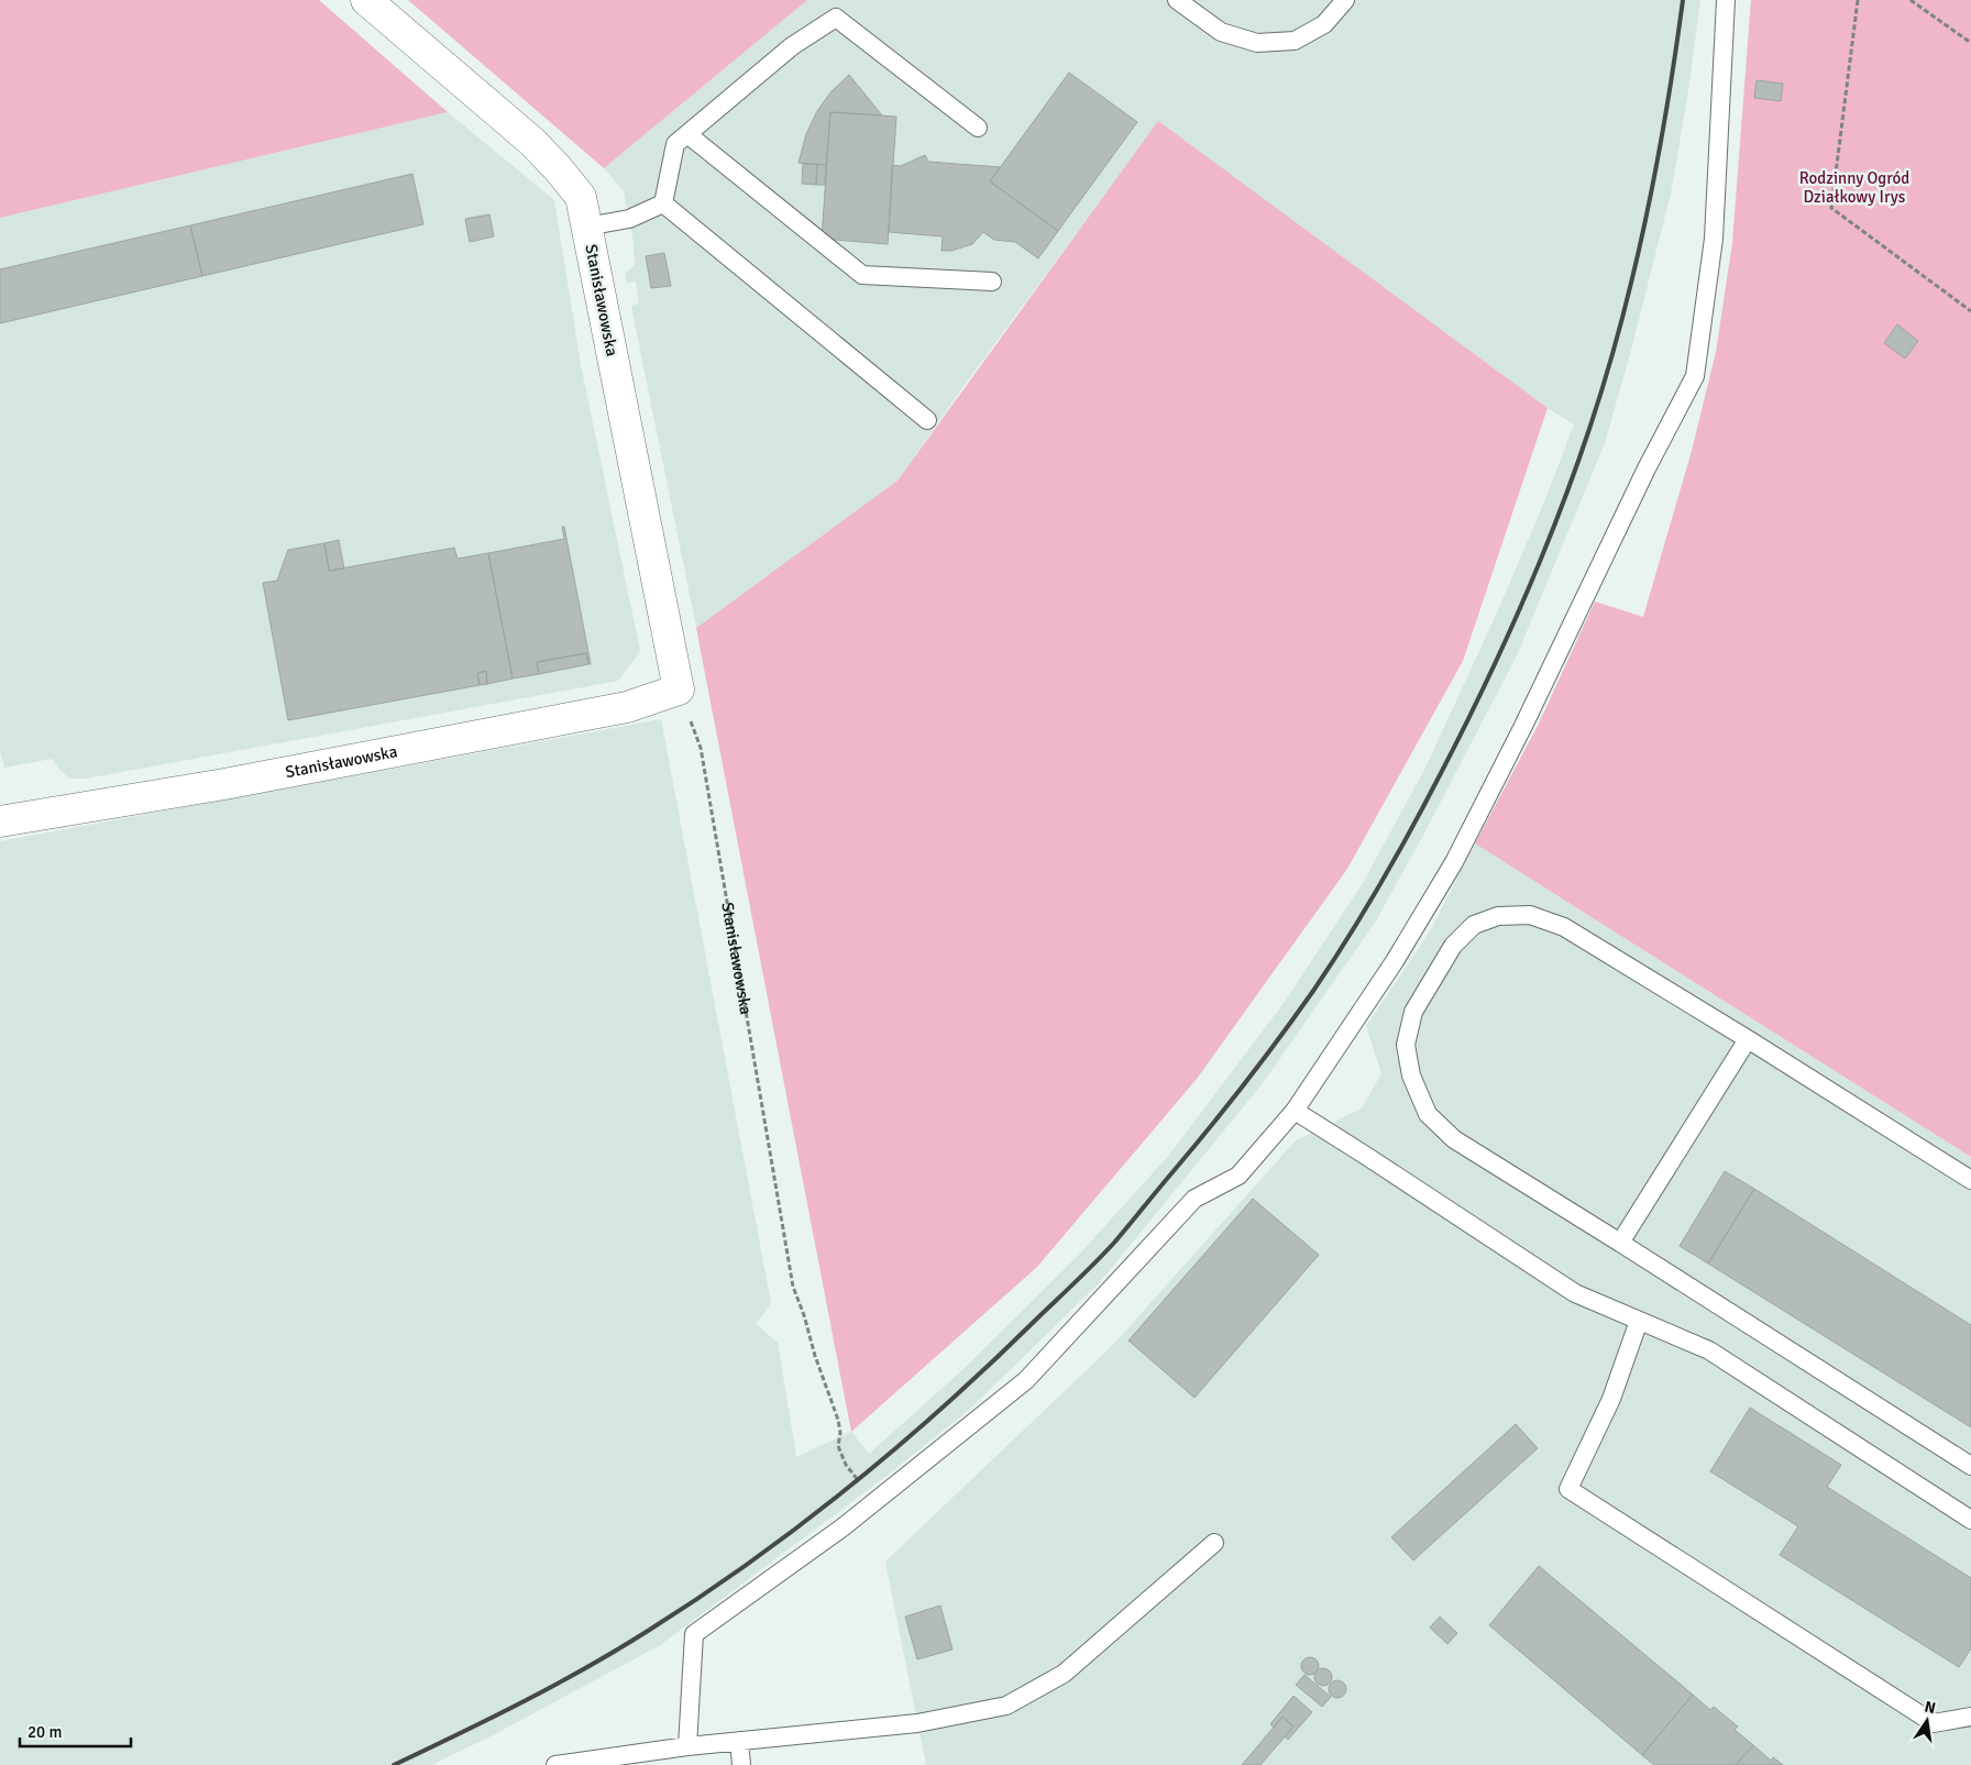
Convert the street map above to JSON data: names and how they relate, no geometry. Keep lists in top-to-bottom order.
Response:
{
  "streets": {
    "street": ["Stanisławowska"]
  },
  "parks": ["Rodzinny Ogród Działkowy Irys"],
  "scale_bar": "20 m",
  "north": "top"
}
